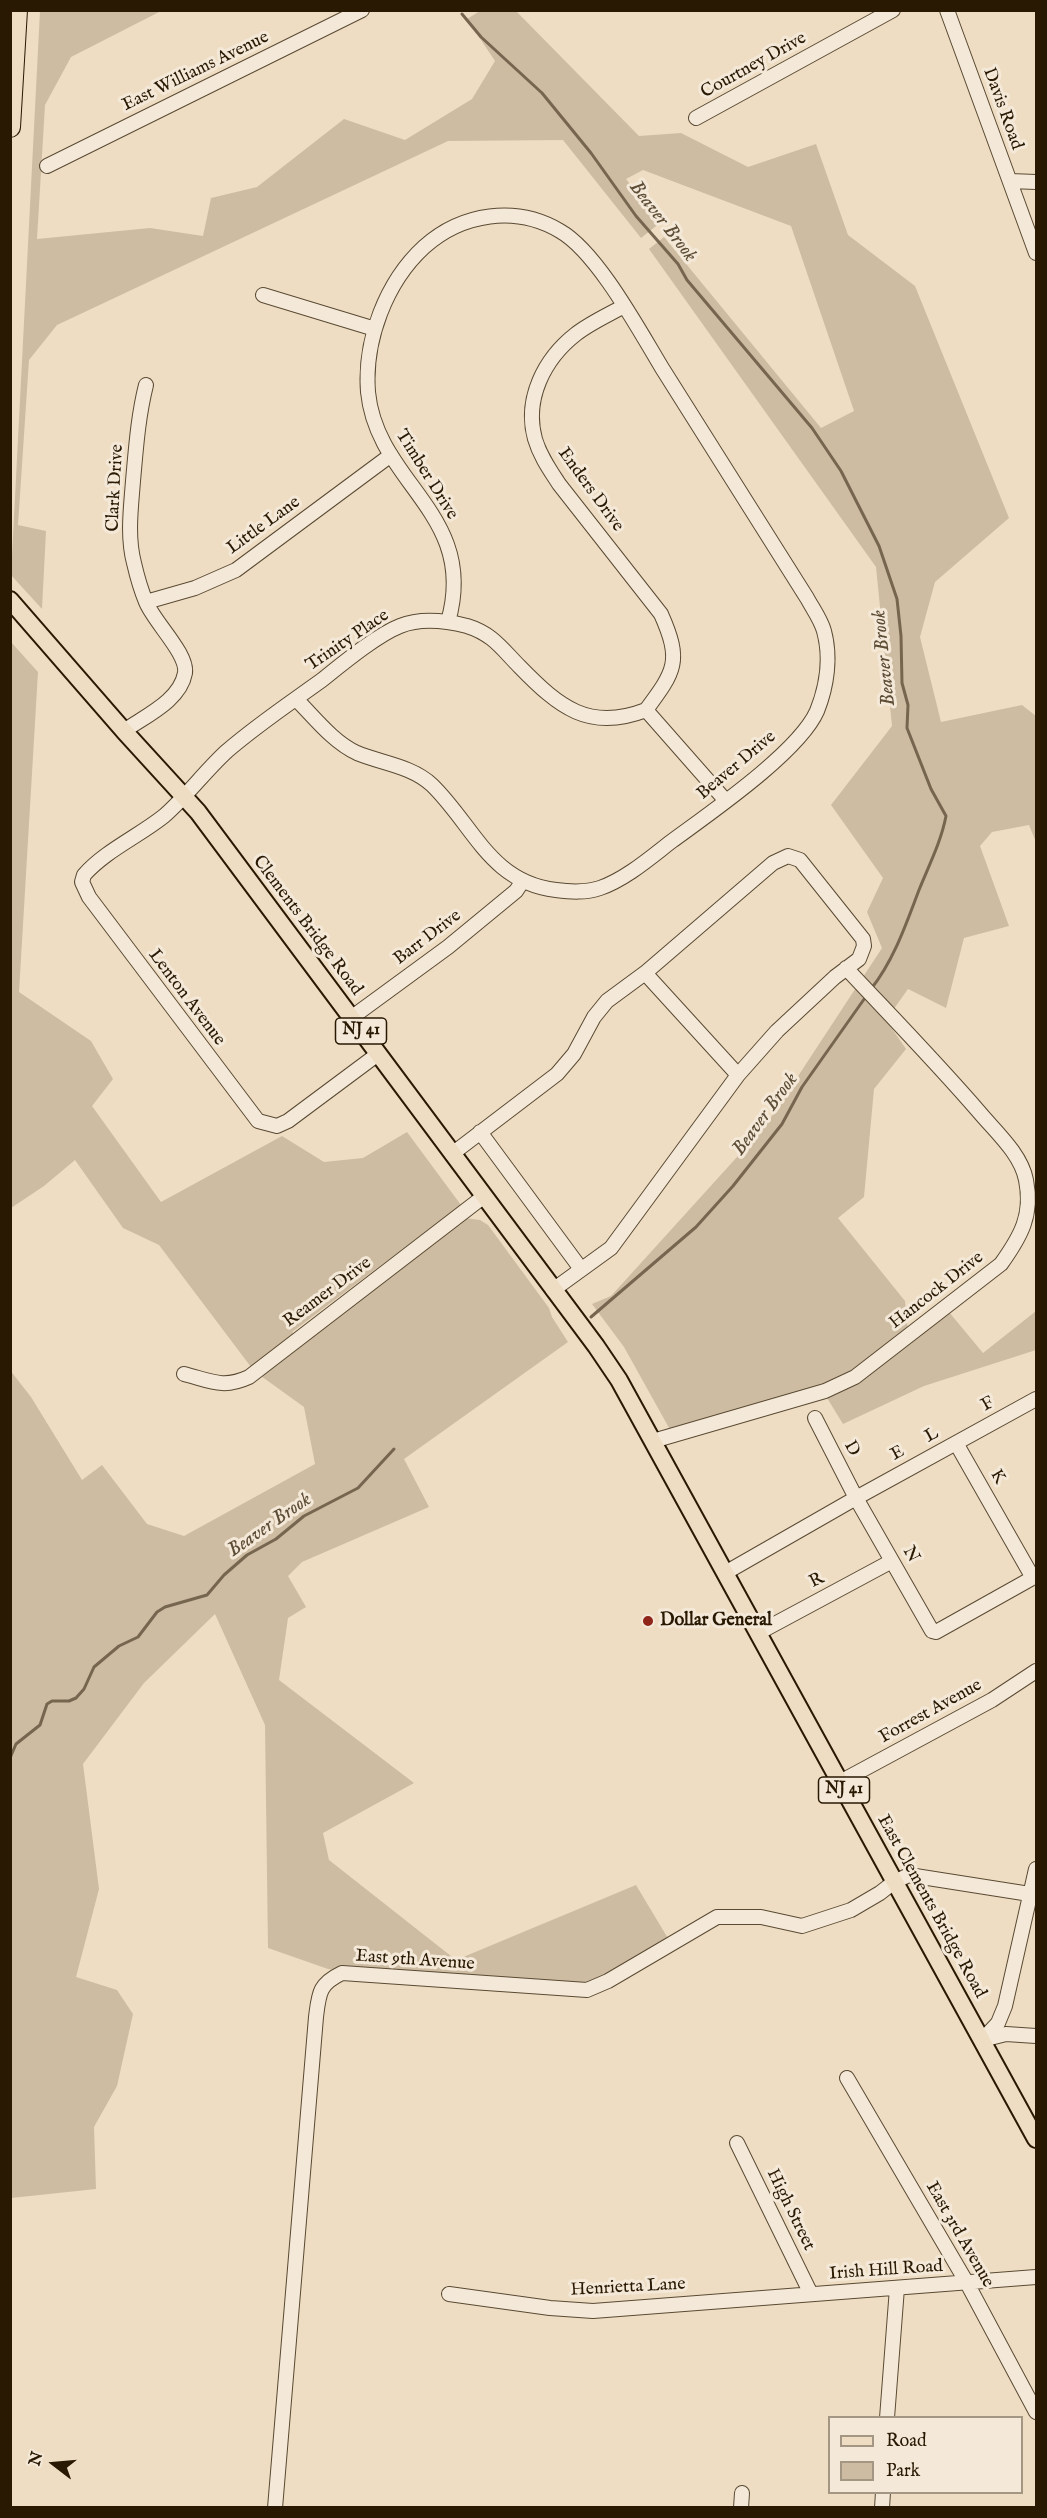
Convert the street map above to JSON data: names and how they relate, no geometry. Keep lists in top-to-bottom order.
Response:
{
  "streets": {
    "main road": ["Clements Bridge Road", "NJ 41", "East Clements Bridge Road"],
    "street": [
      "Courtney Drive",
      "East Williams Avenue",
      "Davis Road",
      "Timber Drive",
      "Clark Drive",
      "Enders Drive",
      "Little Lane",
      "Trinity Place",
      "Beaver Drive",
      "Barr Drive",
      "Lenton Avenue",
      "Hancock Drive",
      "Reamer Drive",
      "F",
      "L",
      "D",
      "E",
      "K",
      "N",
      "R",
      "Forrest Avenue",
      "East 9th Avenue",
      "High Street",
      "East 3rd Avenue",
      "Irish Hill Road",
      "Henrietta Lane"
    ]
  },
  "crossings": [
    ["Timber Drive", "Enders Drive"],
    ["Timber Drive", "Little Lane"],
    ["Timber Drive", "Trinity Place"],
    ["Timber Drive", "Beaver Drive"],
    ["Clark Drive", "Little Lane"],
    ["Clark Drive", "Clements Bridge Road"],
    ["Enders Drive", "Trinity Place"],
    ["Enders Drive", "Beaver Drive"],
    ["Trinity Place", "Beaver Drive"],
    ["Trinity Place", "Clements Bridge Road"],
    ["Trinity Place", "Lenton Avenue"],
    ["Beaver Drive", "Barr Drive"],
    ["Clements Bridge Road", "Barr Drive"],
    ["Clements Bridge Road", "Lenton Avenue"],
    ["Clements Bridge Road", "Hancock Drive"],
    ["Clements Bridge Road", "Reamer Drive"],
    ["Clements Bridge Road", "East Clements Bridge Road"],
    ["Hancock Drive", "East Clements Bridge Road"],
    ["F", "L"],
    ["F", "K"],
    ["L", "E"],
    ["L", "K"],
    ["D", "E"],
    ["D", "N"],
    ["E", "N"],
    ["K", "N"],
    ["N", "R"],
    ["R", "East Clements Bridge Road"],
    ["Forrest Avenue", "East Clements Bridge Road"],
    ["East Clements Bridge Road", "East 9th Avenue"],
    ["High Street", "Irish Hill Road"],
    ["East 3rd Avenue", "Irish Hill Road"],
    ["Irish Hill Road", "Henrietta Lane"]
  ],
  "water": ["Beaver Brook"],
  "places": ["Dollar General"],
  "legend": ["Road", "Park"],
  "north": "left"
}
